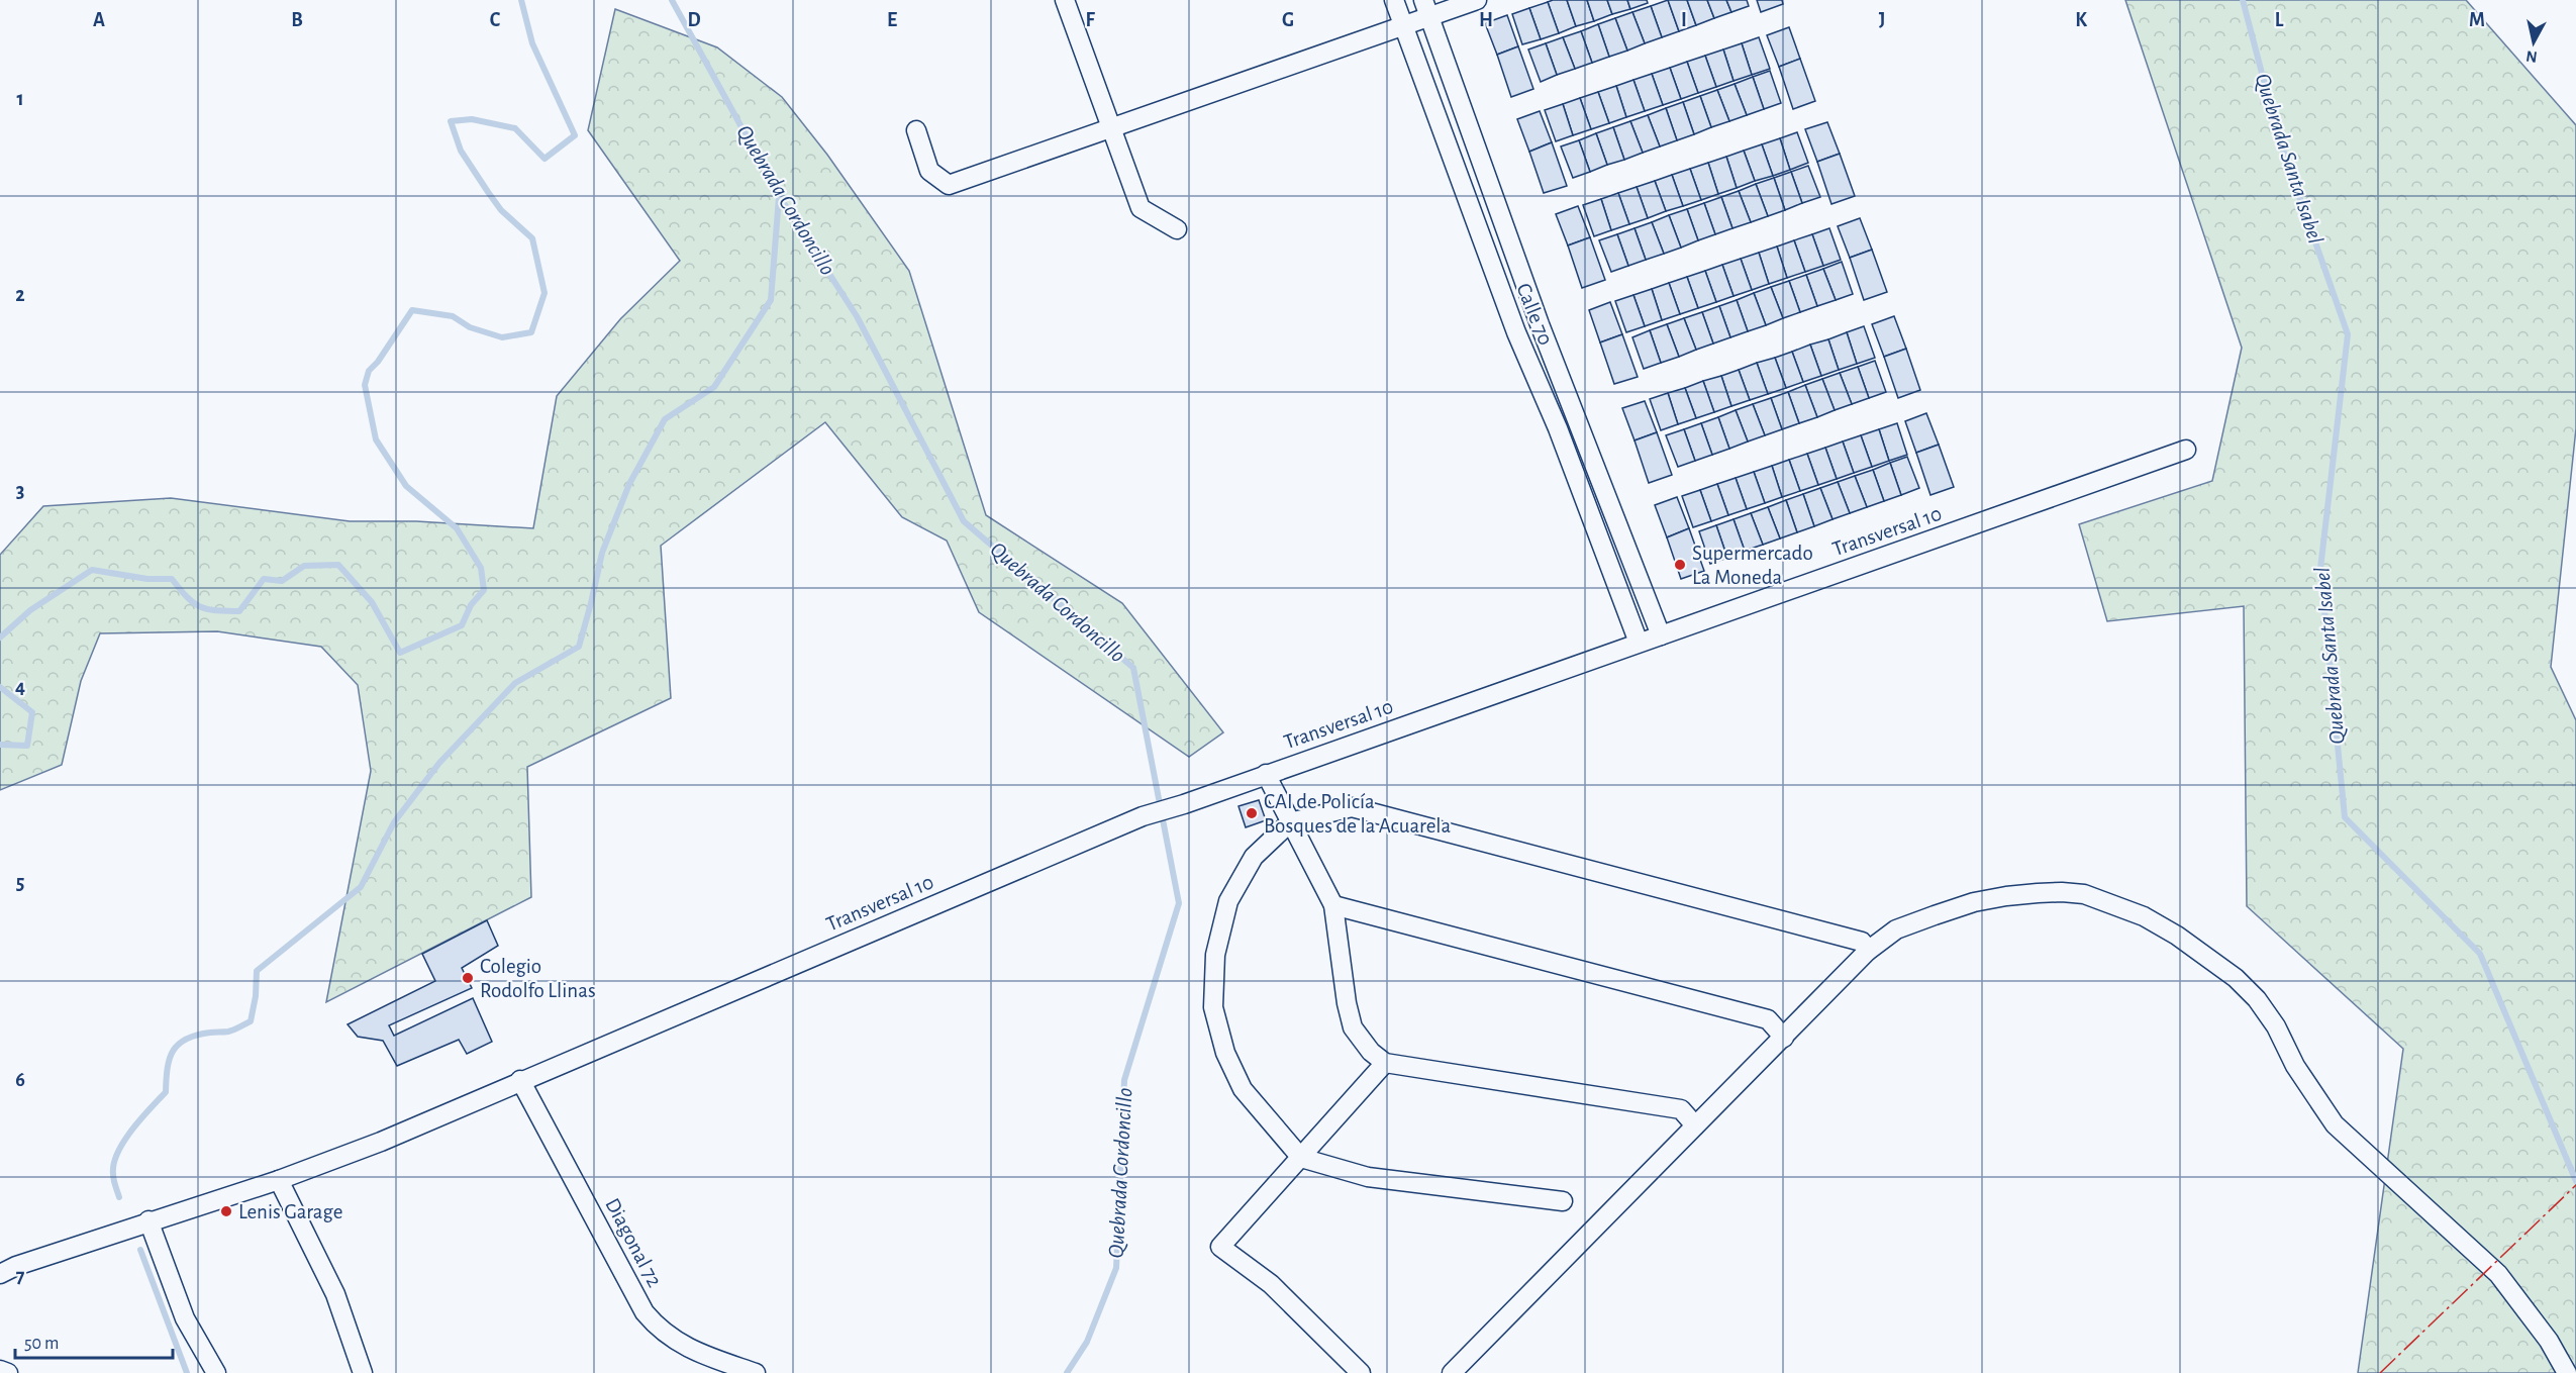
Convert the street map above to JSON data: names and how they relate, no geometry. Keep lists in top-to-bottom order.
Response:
{
  "streets": {
    "street": ["Calle 70", "Transversal 10", "Diagonal 72"]
  },
  "crossings": [
    ["Calle 70", "Transversal 10"],
    ["Transversal 10", "Diagonal 72"]
  ],
  "water": ["Quebrada Santa Isabel", "Quebrada Cordoncillo"],
  "places": [
    "Supermercado La Moneda",
    "CAI de Policía Bosques de la Acuarela",
    "Colegio Rodolfo Llinas",
    "Lenis Garage"
  ],
  "scale_bar": "50 m",
  "north": "bottom",
  "grid": {
    "columns": [
      "A",
      "B",
      "C",
      "D",
      "E",
      "F",
      "G",
      "H",
      "I",
      "J",
      "K",
      "L",
      "M"
    ],
    "rows": [
      "1",
      "2",
      "3",
      "4",
      "5",
      "6",
      "7"
    ]
  }
}
